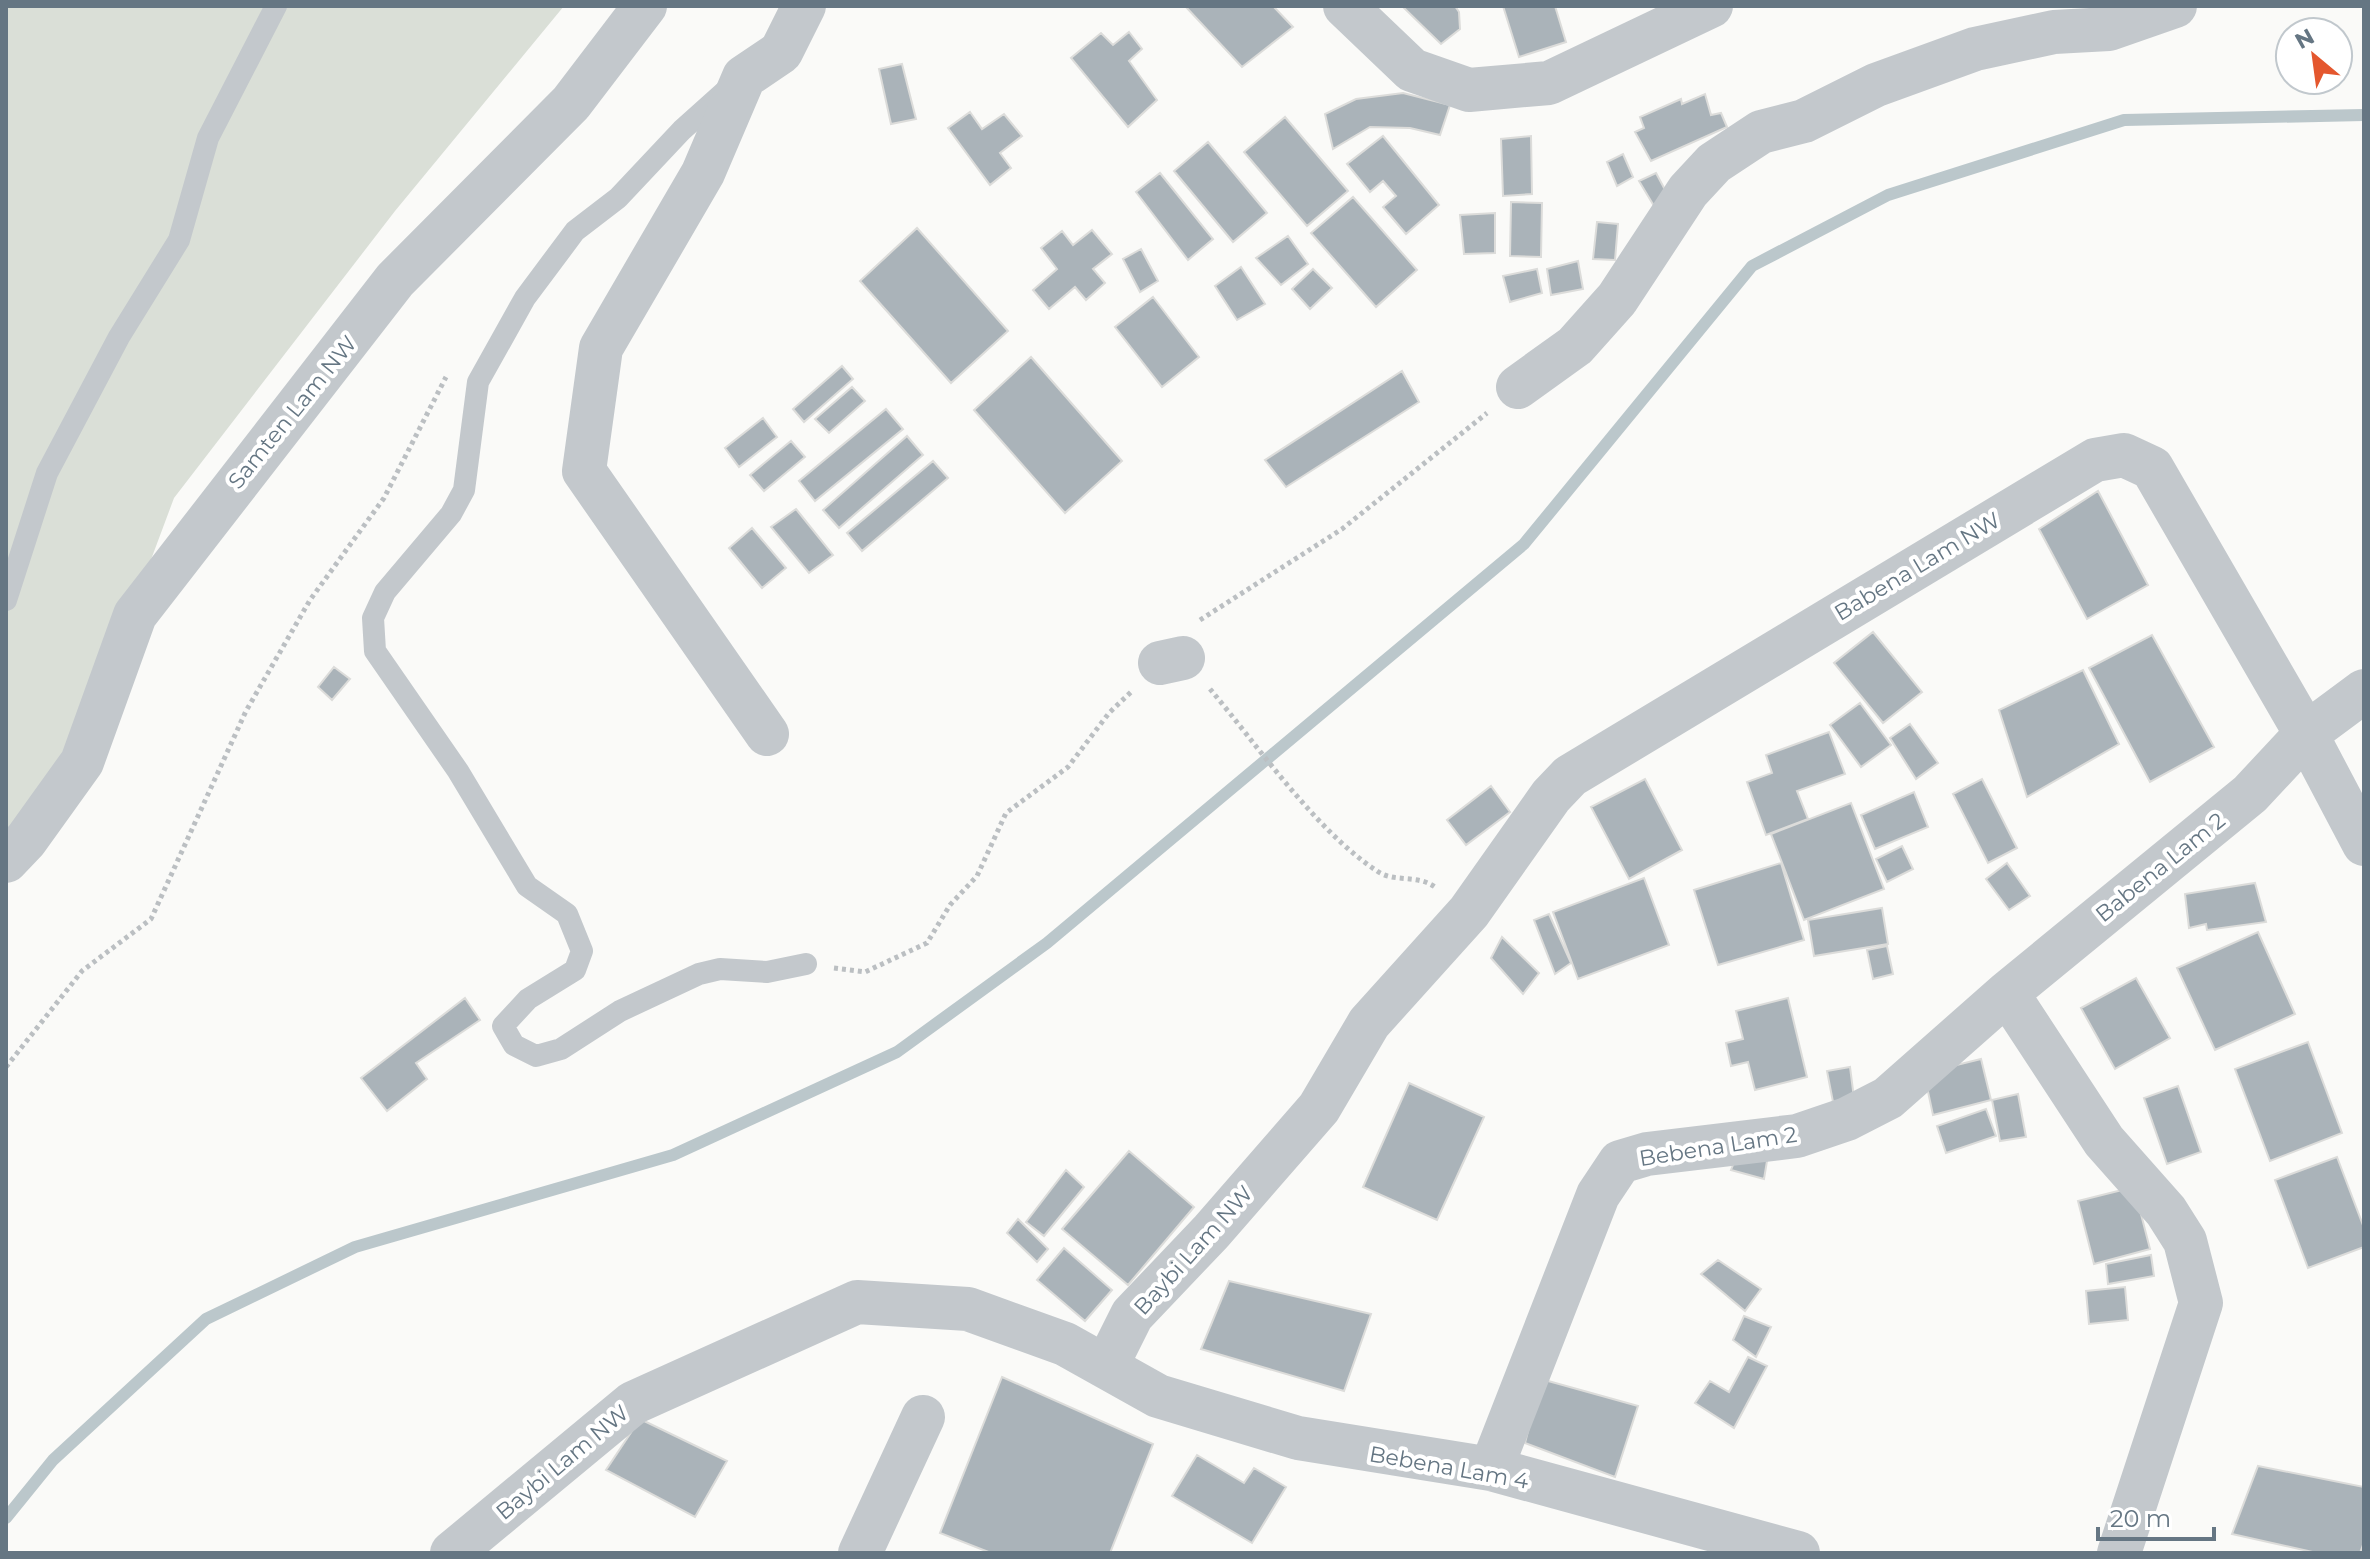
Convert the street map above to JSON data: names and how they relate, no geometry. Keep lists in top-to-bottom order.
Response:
{
  "streets": {
    "street": [
      "Samten Lam NW",
      "Babena Lam NW",
      "Babena Lam 2",
      "Bebena Lam 2",
      "Baybi Lam NW",
      "Bebena Lam 4"
    ]
  },
  "crossings": [
    ["Babena Lam NW", "Babena Lam 2"],
    ["Babena Lam NW", "Baybi Lam NW"],
    ["Babena Lam 2", "Bebena Lam 2"],
    ["Bebena Lam 2", "Bebena Lam 4"],
    ["Baybi Lam NW", "Bebena Lam 4"]
  ],
  "scale_bar": "20 m",
  "north": "top left"
}
